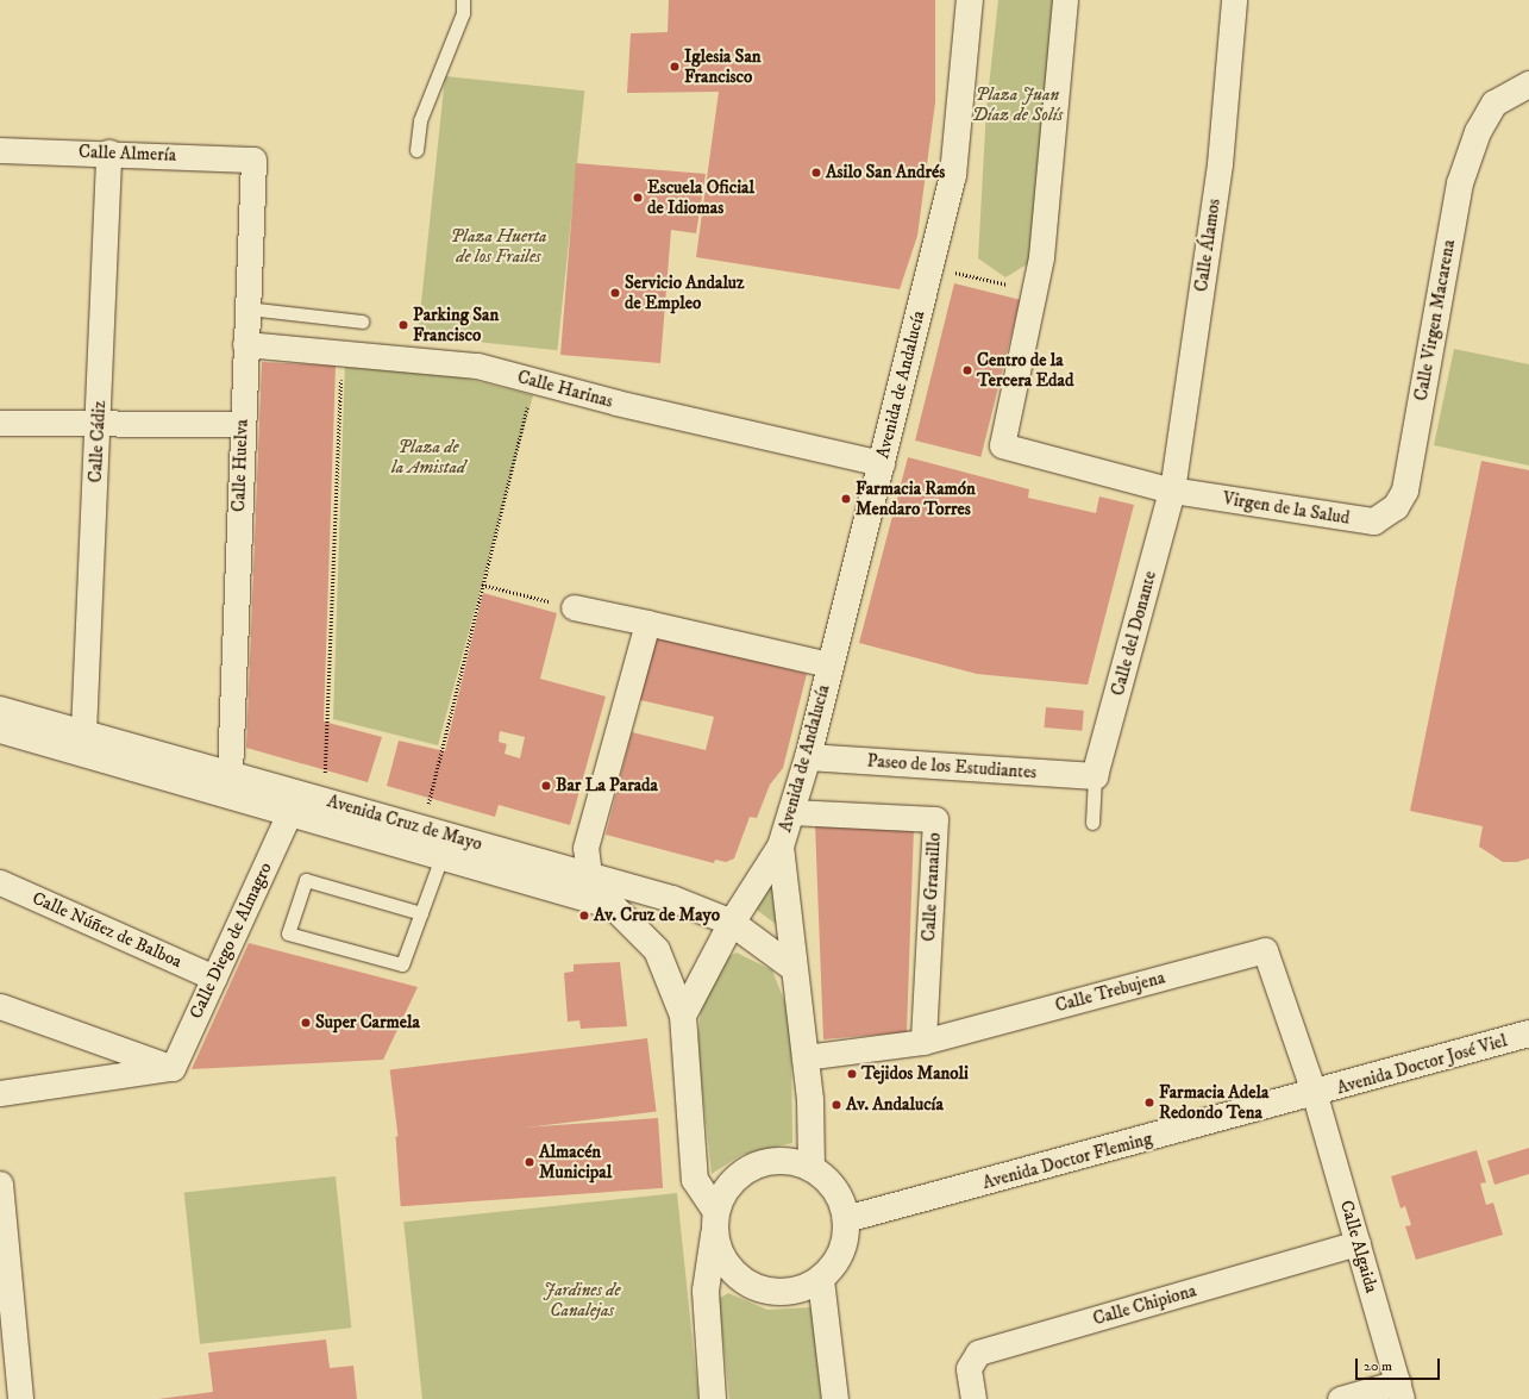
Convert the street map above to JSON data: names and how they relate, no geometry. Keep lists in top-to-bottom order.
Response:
{
  "streets": {
    "street": [
      "Calle Almería",
      "Calle Álamos",
      "Calle Virgen Macarena",
      "Avenida de Andalucía",
      "Calle Harinas",
      "Calle Cádiz",
      "Calle Huelva",
      "Virgen de la Salud",
      "Calle del Donante",
      "Paseo de los Estudiantes",
      "Avenida Cruz de Mayo",
      "Calle Granaillo",
      "Calle Núñez de Balboa",
      "Calle Diego de Almagro",
      "Calle Trebujena",
      "Avenida Doctor José Viel",
      "Avenida Doctor Fleming",
      "Calle Algaida",
      "Calle Chipiona"
    ]
  },
  "crossings": [
    ["Calle Almería", "Calle Cádiz"],
    ["Calle Almería", "Calle Huelva"],
    ["Calle Álamos", "Virgen de la Salud"],
    ["Calle Álamos", "Calle del Donante"],
    ["Calle Virgen Macarena", "Virgen de la Salud"],
    ["Avenida de Andalucía", "Calle Harinas"],
    ["Avenida de Andalucía", "Paseo de los Estudiantes"],
    ["Avenida de Andalucía", "Avenida Cruz de Mayo"],
    ["Avenida de Andalucía", "Calle Granaillo"],
    ["Avenida de Andalucía", "Calle Trebujena"],
    ["Avenida de Andalucía", "Avenida Doctor Fleming"],
    ["Calle Harinas", "Calle Huelva"],
    ["Calle Cádiz", "Avenida Cruz de Mayo"],
    ["Calle Huelva", "Avenida Cruz de Mayo"],
    ["Virgen de la Salud", "Calle del Donante"],
    ["Calle del Donante", "Paseo de los Estudiantes"],
    ["Avenida Cruz de Mayo", "Calle Diego de Almagro"],
    ["Calle Granaillo", "Calle Trebujena"],
    ["Calle Núñez de Balboa", "Calle Diego de Almagro"],
    ["Calle Trebujena", "Avenida Doctor José Viel"],
    ["Calle Trebujena", "Avenida Doctor Fleming"],
    ["Calle Trebujena", "Calle Algaida"],
    ["Avenida Doctor José Viel", "Avenida Doctor Fleming"],
    ["Avenida Doctor José Viel", "Calle Algaida"],
    ["Avenida Doctor Fleming", "Calle Algaida"],
    ["Calle Algaida", "Calle Chipiona"]
  ],
  "parks": [
    "Plaza Juan Díaz de Solís",
    "Plaza Huerta de los Frailes",
    "Plaza de la Amistad",
    "Jardines de Canalejas"
  ],
  "places": [
    "Iglesia San Francisco",
    "Asilo San Andrés",
    "Escuela Oficial de Idiomas",
    "Servicio Andaluz de Empleo",
    "Parking San Francisco",
    "Centro de la Tercera Edad",
    "Farmacia Ramón Mendaro Torres",
    "Bar La Parada",
    "Av. Cruz de Mayo",
    "Super Carmela",
    "Tejidos Manoli",
    "Farmacia Adela Redondo Tena",
    "Av. Andalucía",
    "Almacén Municipal"
  ],
  "scale_bar": "20 m"
}
